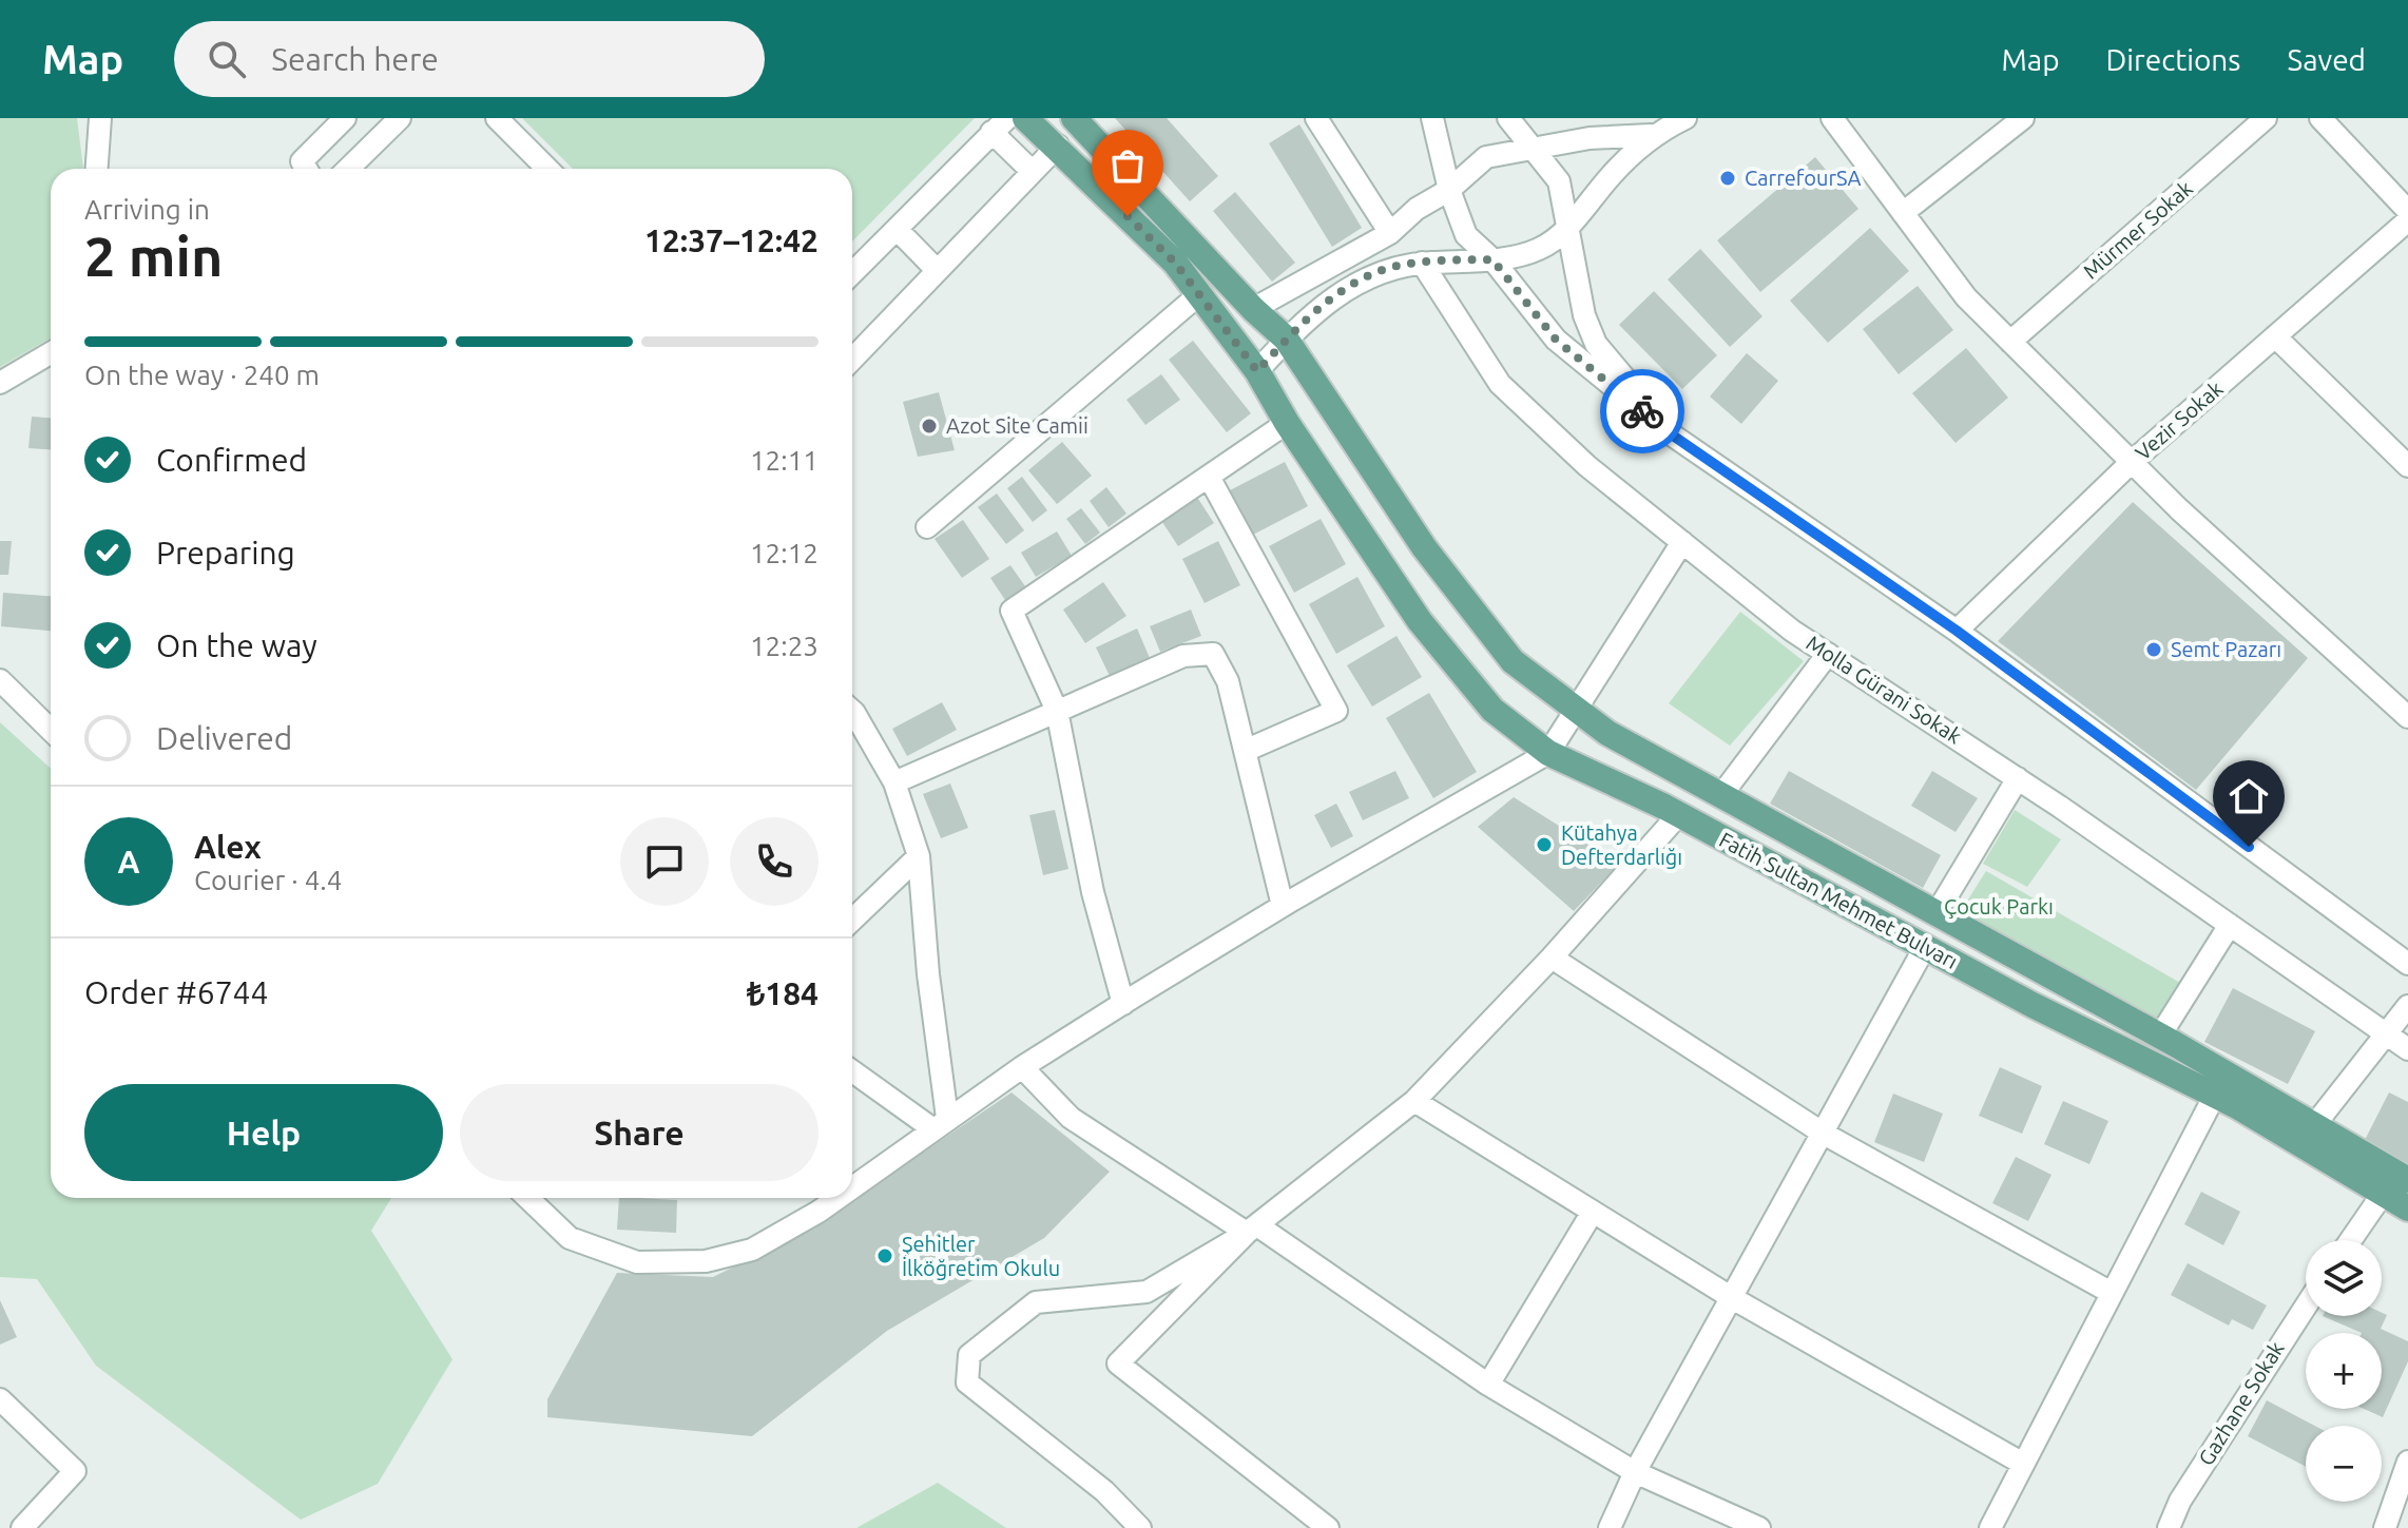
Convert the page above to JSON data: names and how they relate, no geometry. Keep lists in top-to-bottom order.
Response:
{
  "streets": {
    "main road": ["Fatih Sultan Mehmet Bulvarı"],
    "street": [
      "Mürmer Sokak",
      "Vezir Sokak",
      "Molla Gürani Sokak",
      "Gazhane Sokak"
    ]
  },
  "parks": ["Çocuk Parkı"],
  "places": [
    "CarrefourSA",
    "Azot Site Camii",
    "Semt Pazarı",
    "Kütahya Defterdarlığı",
    "Şehitler İlköğretim Okulu"
  ],
  "page": {
    "header": "Map",
    "search": "Search here",
    "nav": ["Map", "Directions", "Saved"],
    "heading": ["2 min", "Arriving in", "12:37–12:42"],
    "panel": [
      "Alex",
      "Courier · 4.4",
      "Order #6744",
      "₺184"
    ],
    "bar": "On the way · 240 m",
    "list": [
      ["Confirmed", "12:11"],
      ["Preparing", "12:12"],
      ["On the way", "12:23"],
      "Delivered"
    ],
    "round": "A",
    "buttons": ["Help", "Share"],
    "map_buttons": ["+", "−"]
  }
}
